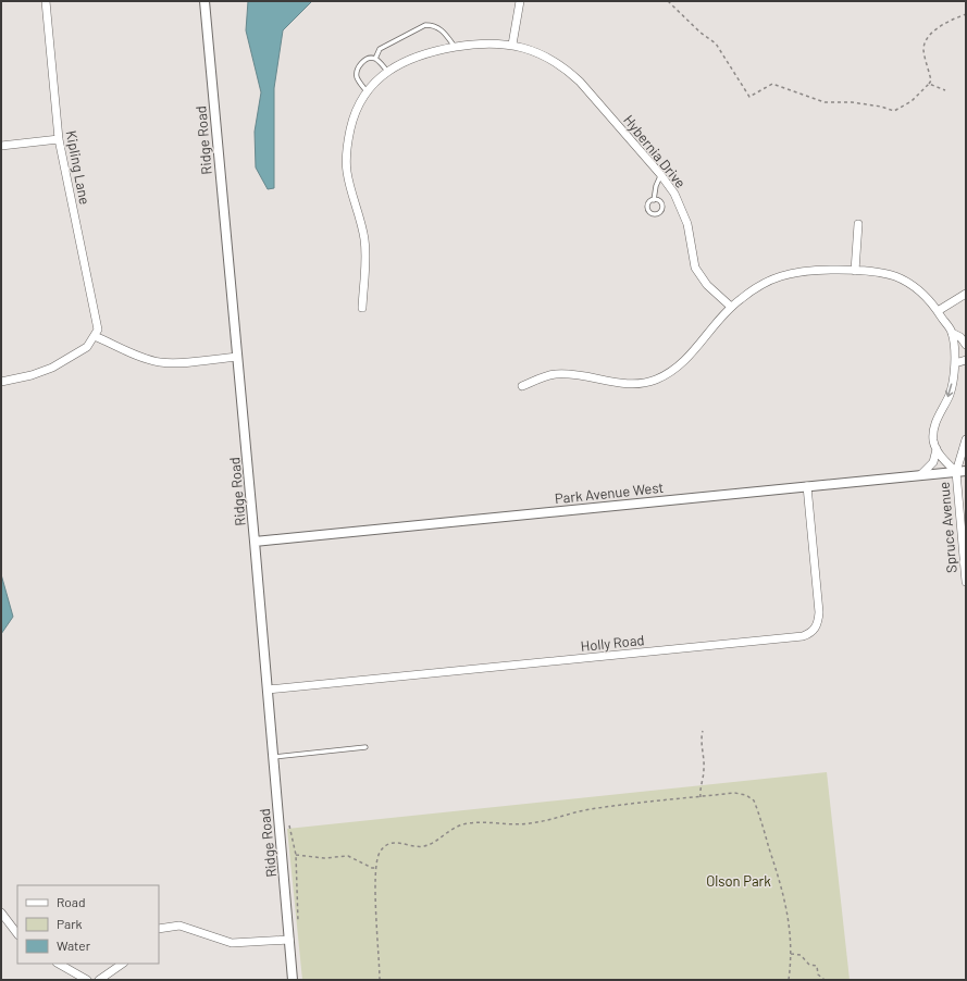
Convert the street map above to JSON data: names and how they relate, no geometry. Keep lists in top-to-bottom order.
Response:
{
  "streets": {
    "street": [
      "Ridge Road",
      "Hybernia Drive",
      "Kipling Lane",
      "Park Avenue West",
      "Spruce Avenue",
      "Holly Road"
    ]
  },
  "crossings": [
    ["Ridge Road", "Park Avenue West"],
    ["Ridge Road", "Holly Road"],
    ["Park Avenue West", "Spruce Avenue"],
    ["Park Avenue West", "Holly Road"]
  ],
  "parks": ["Olson Park"],
  "legend": ["Road", "Park", "Water"]
}
